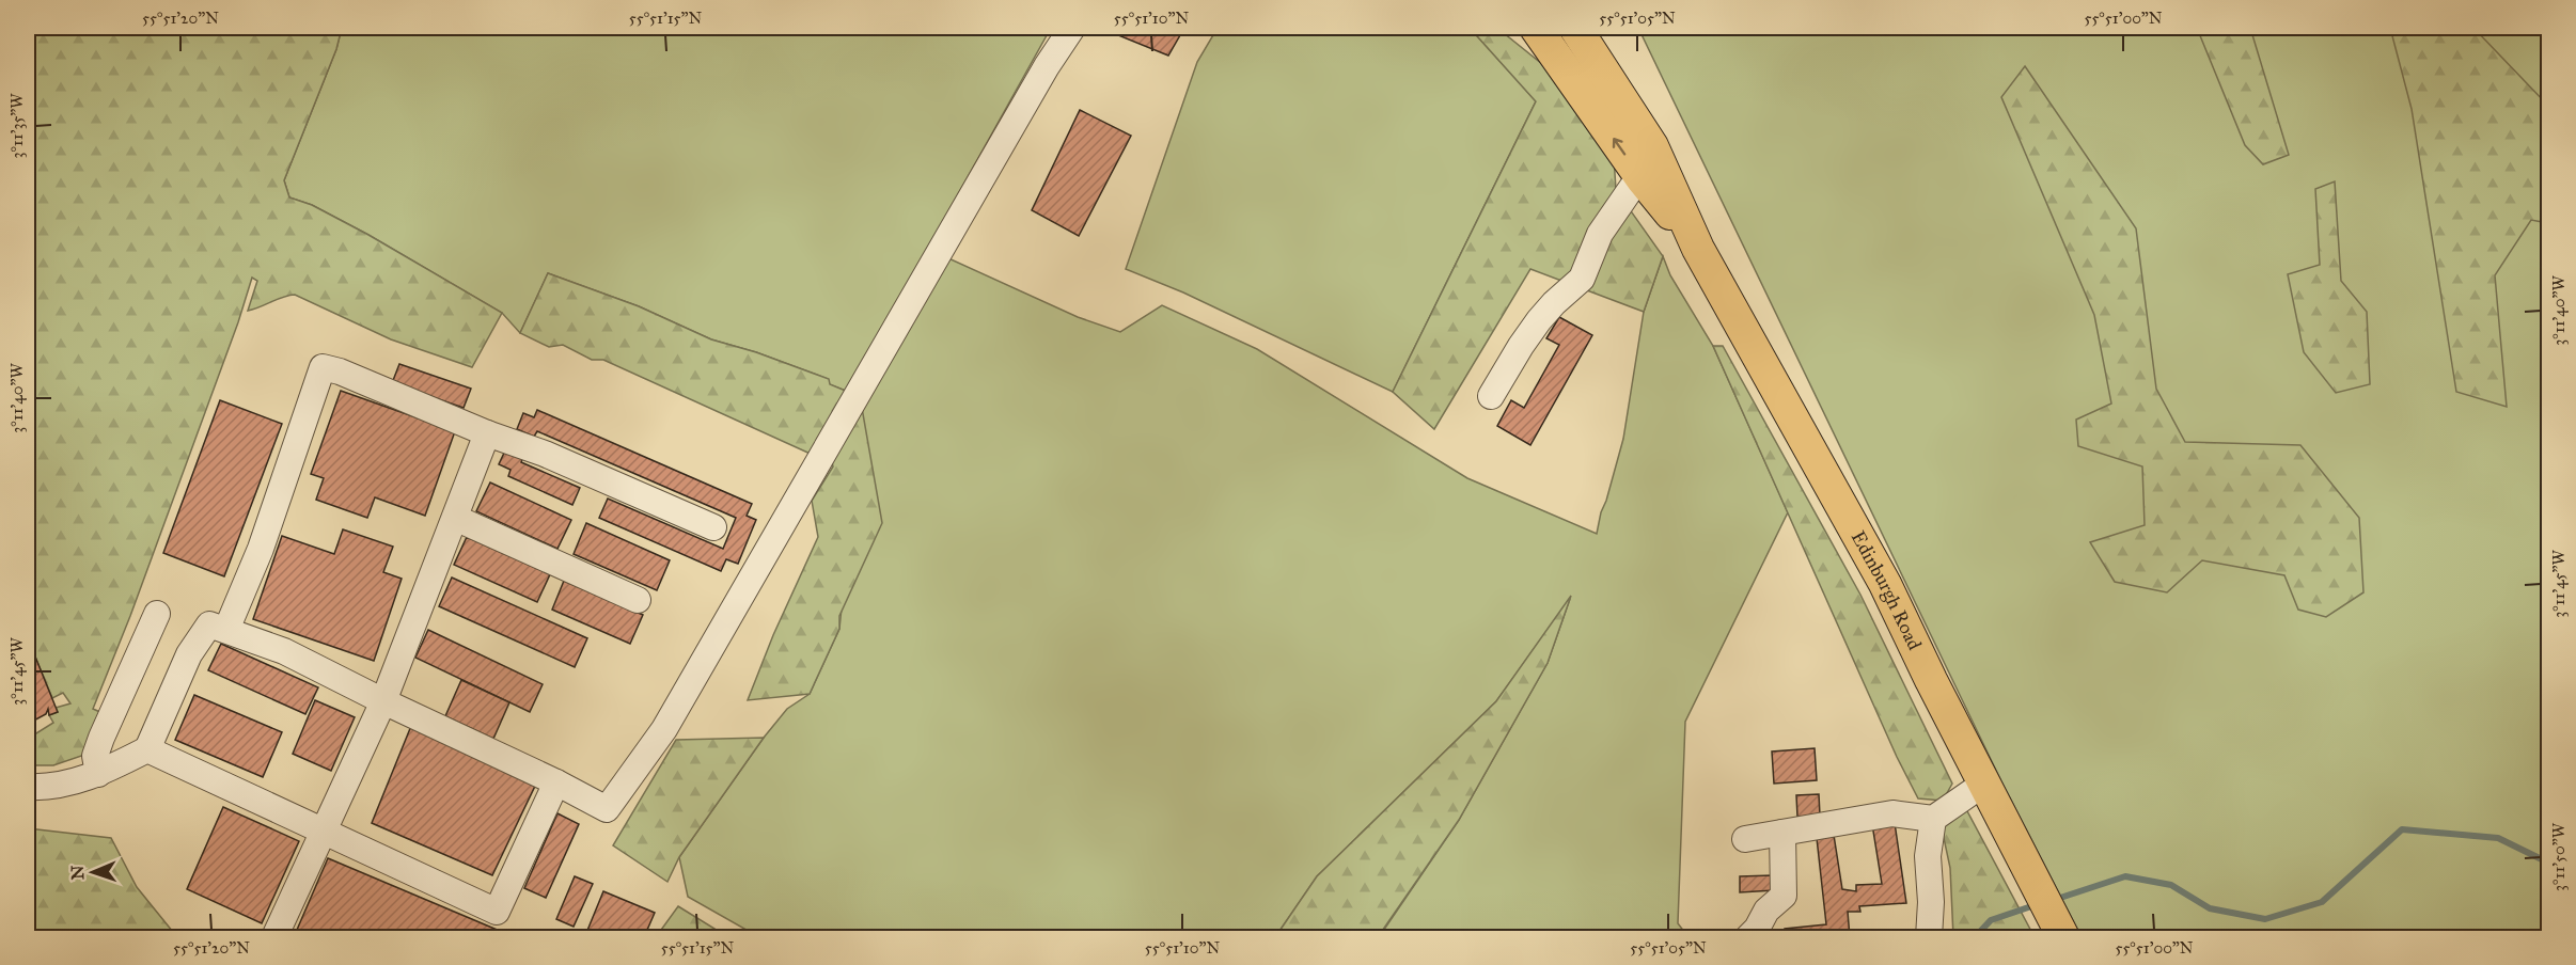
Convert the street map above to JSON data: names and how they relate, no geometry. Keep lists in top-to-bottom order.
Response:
{
  "streets": {
    "main road": ["Edinburgh Road"]
  },
  "north": "left",
  "coordinates": [
    "55°51'20\"N",
    "55°51'15\"N",
    "55°51'10\"N",
    "55°51'05\"N",
    "55°51'00\"N",
    "3°11'35\"W",
    "3°11'40\"W",
    "3°11'45\"W",
    "3°11'50\"W"
  ]
}
